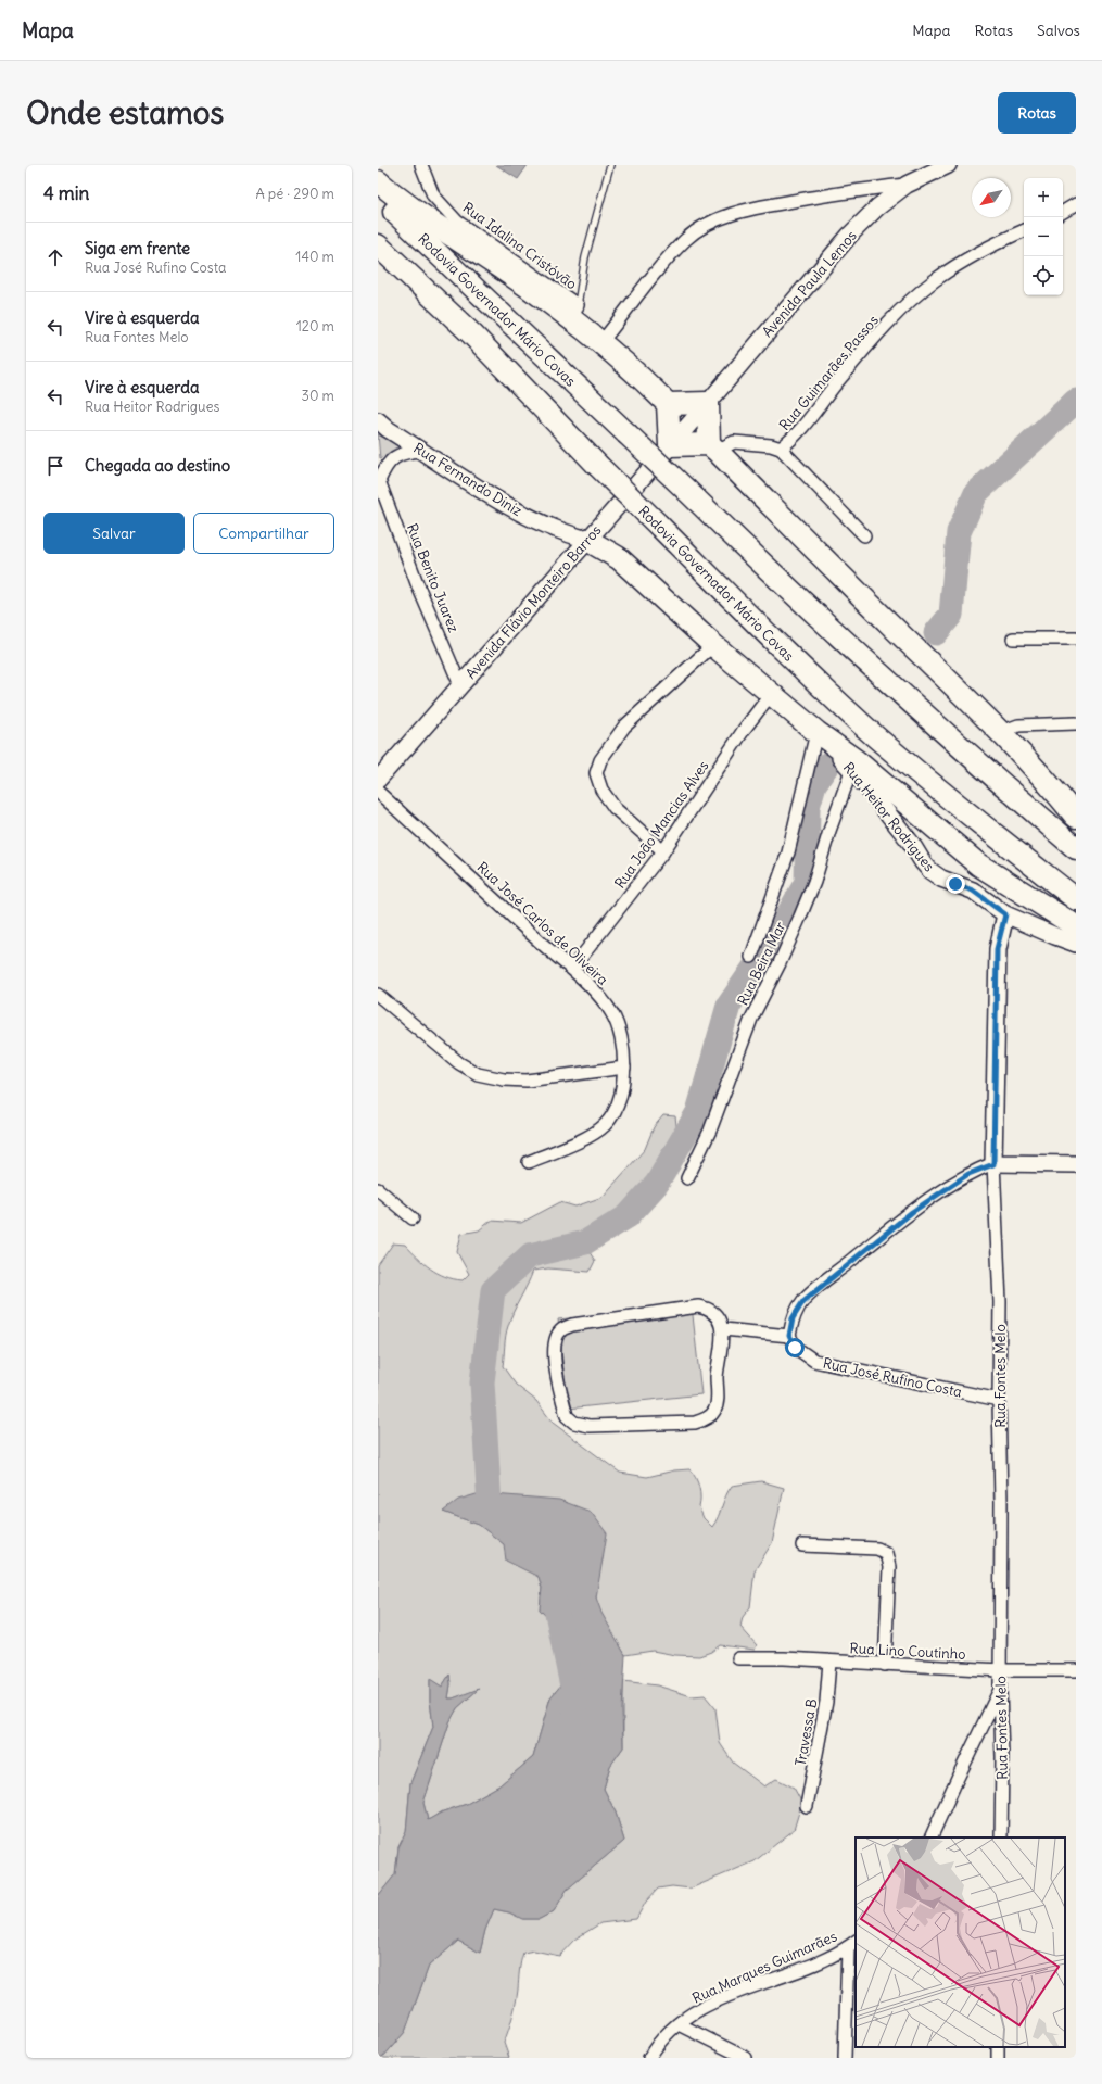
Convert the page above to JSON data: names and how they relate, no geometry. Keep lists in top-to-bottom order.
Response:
{
  "streets": {
    "highway": ["Rodovia Governador Mário Covas"],
    "main road": [
      "Avenida Paula Lemos",
      "Rua Fernando Diniz",
      "Avenida Flávio Monteiro Barros",
      "Rua Heitor Rodrigues",
      "Rua Fontes Melo"
    ],
    "street": [
      "Rua Idalina Cristóvão",
      "Rua Guimarães Passos",
      "Rua Benito Juarez",
      "Rua João Mancias Alves",
      "Rua José Carlos de Oliveira",
      "Rua Beira Mar",
      "Rua José Rufino Costa",
      "Rua Lino Coutinho",
      "Travessa B",
      "Rua Marques Guimarães"
    ]
  },
  "crossings": [
    ["Avenida Paula Lemos", "Avenida Flávio Monteiro Barros"],
    ["Rua Fernando Diniz", "Rua Benito Juarez"],
    ["Rua Fernando Diniz", "Avenida Flávio Monteiro Barros"],
    ["Rua Benito Juarez", "Avenida Flávio Monteiro Barros"],
    ["Rua Heitor Rodrigues", "Rua Beira Mar"],
    ["Rua Heitor Rodrigues", "Rua Fontes Melo"],
    ["Rua João Mancias Alves", "Rua José Carlos de Oliveira"],
    ["Rua Fontes Melo", "Rua José Rufino Costa"],
    ["Rua Fontes Melo", "Rua Lino Coutinho"],
    ["Rua Lino Coutinho", "Travessa B"]
  ],
  "north": "bottom left",
  "page": {
    "header": "Mapa",
    "nav": ["Mapa", "Rotas", "Salvos"],
    "buttons": [
      "Rotas",
      ["Salvar", "Compartilhar"]
    ],
    "title": "Onde estamos",
    "heading": ["4 min", "A pé · 290 m"],
    "map_buttons": ["+", "−"],
    "list": [
      ["Siga em frente", "Rua José Rufino Costa", "140 m"],
      ["Vire à esquerda", "Rua Fontes Melo", "120 m"],
      ["Vire à esquerda", "Rua Heitor Rodrigues", "30 m"],
      "Chegada ao destino"
    ]
  }
}
